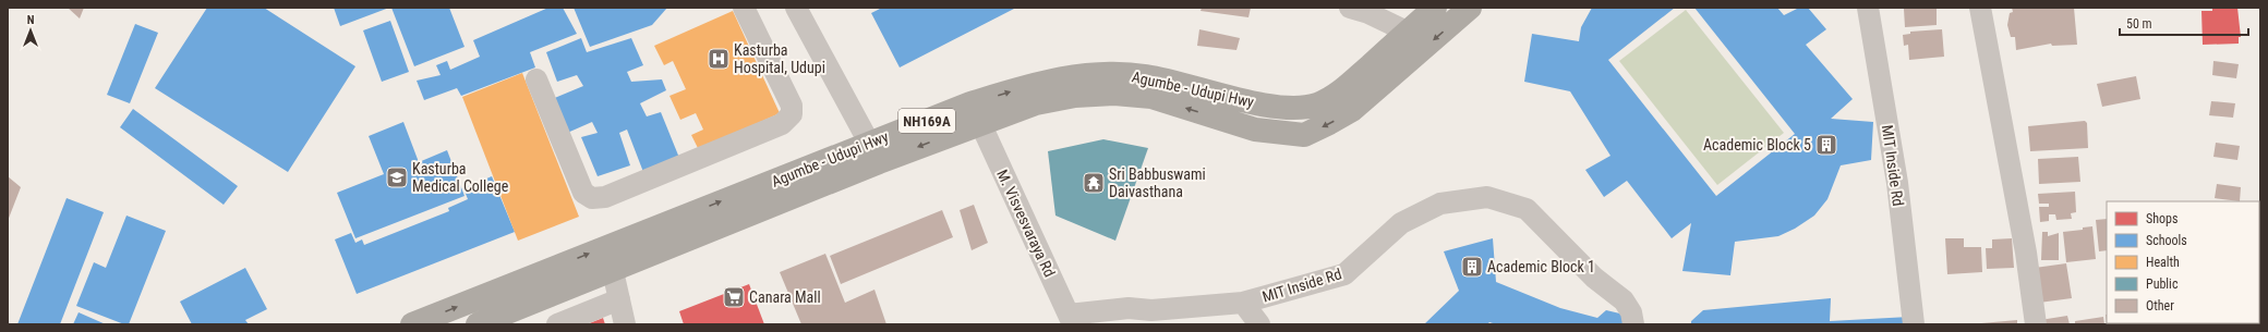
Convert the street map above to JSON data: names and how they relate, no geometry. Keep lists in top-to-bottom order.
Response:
{
  "streets": {
    "highway": ["Agumbe - Udupi Hwy", "NH169A"],
    "street": ["MIT Inside Rd", "M. Visvesvaraya Rd"]
  },
  "crossings": [
    ["Agumbe - Udupi Hwy", "M. Visvesvaraya Rd"],
    ["MIT Inside Rd", "M. Visvesvaraya Rd"]
  ],
  "places": {
    "hospital": ["Kasturba Hospital, Udupi"],
    "building": ["Academic Block 5", "Academic Block 1"],
    "school or university": ["Kasturba Medical College"],
    "temple": ["Sri Babbuswami Daivasthana"],
    "supermarket": ["Canara Mall"]
  },
  "legend": [
    "Shops",
    "Schools",
    "Health",
    "Public",
    "Other"
  ],
  "scale_bar": "50 m",
  "north": "top"
}
